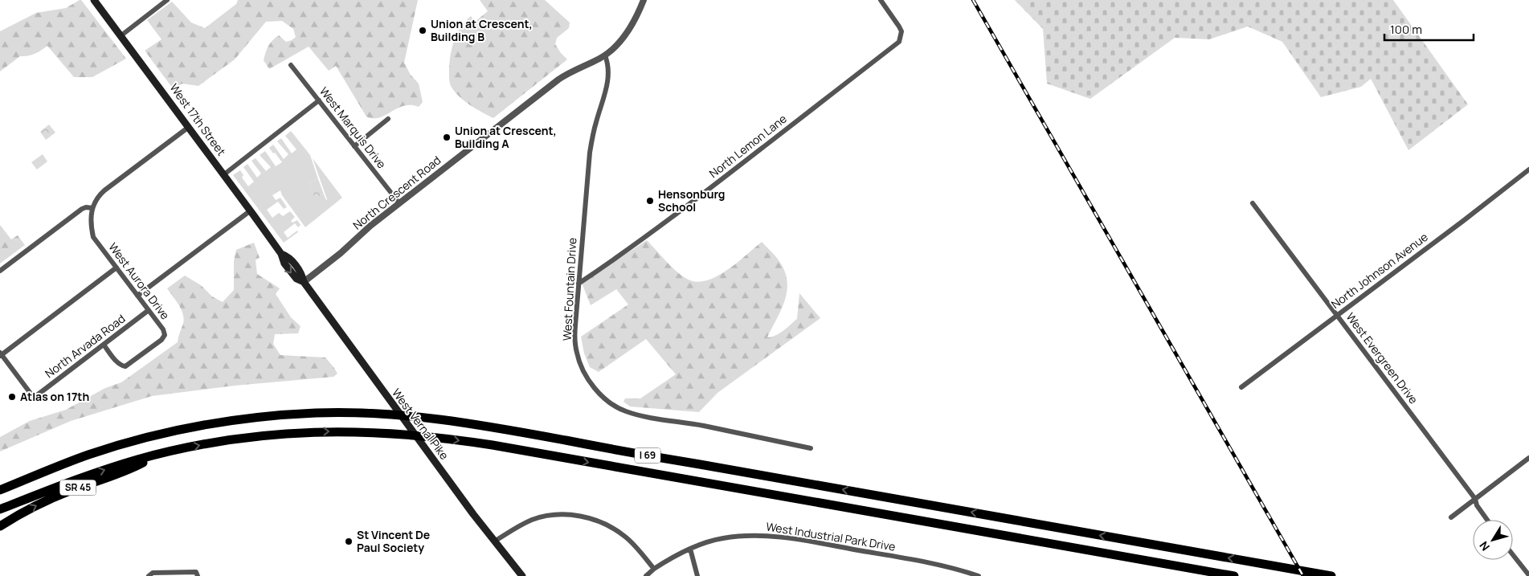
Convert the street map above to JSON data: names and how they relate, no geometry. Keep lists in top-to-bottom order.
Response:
{
  "streets": {
    "highway": ["I 69", "SR 45"],
    "main road": ["West 17th Street", "West Vernal Pike"],
    "street": [
      "West Marquis Drive",
      "North Lemon Lane",
      "North Crescent Road",
      "North Johnson Avenue",
      "West Aurora Drive",
      "West Fountain Drive",
      "North Arvada Road",
      "West Evergreen Drive",
      "West Industrial Park Drive"
    ]
  },
  "crossings": [
    ["West 17th Street", "North Crescent Road"],
    ["West 17th Street", "West Vernal Pike"],
    ["West Marquis Drive", "North Crescent Road"],
    ["North Lemon Lane", "West Fountain Drive"],
    ["North Crescent Road", "West Fountain Drive"],
    ["North Crescent Road", "West Vernal Pike"],
    ["North Johnson Avenue", "West Evergreen Drive"],
    ["West Aurora Drive", "North Arvada Road"],
    ["I 69", "SR 45"]
  ],
  "places": [
    "Union at Crescent, Building B",
    "Union at Crescent, Building A",
    "Hensonburg School",
    "Atlas on 17th",
    "St Vincent De Paul Society"
  ],
  "scale_bar": "100 m",
  "north": "bottom left"
}
